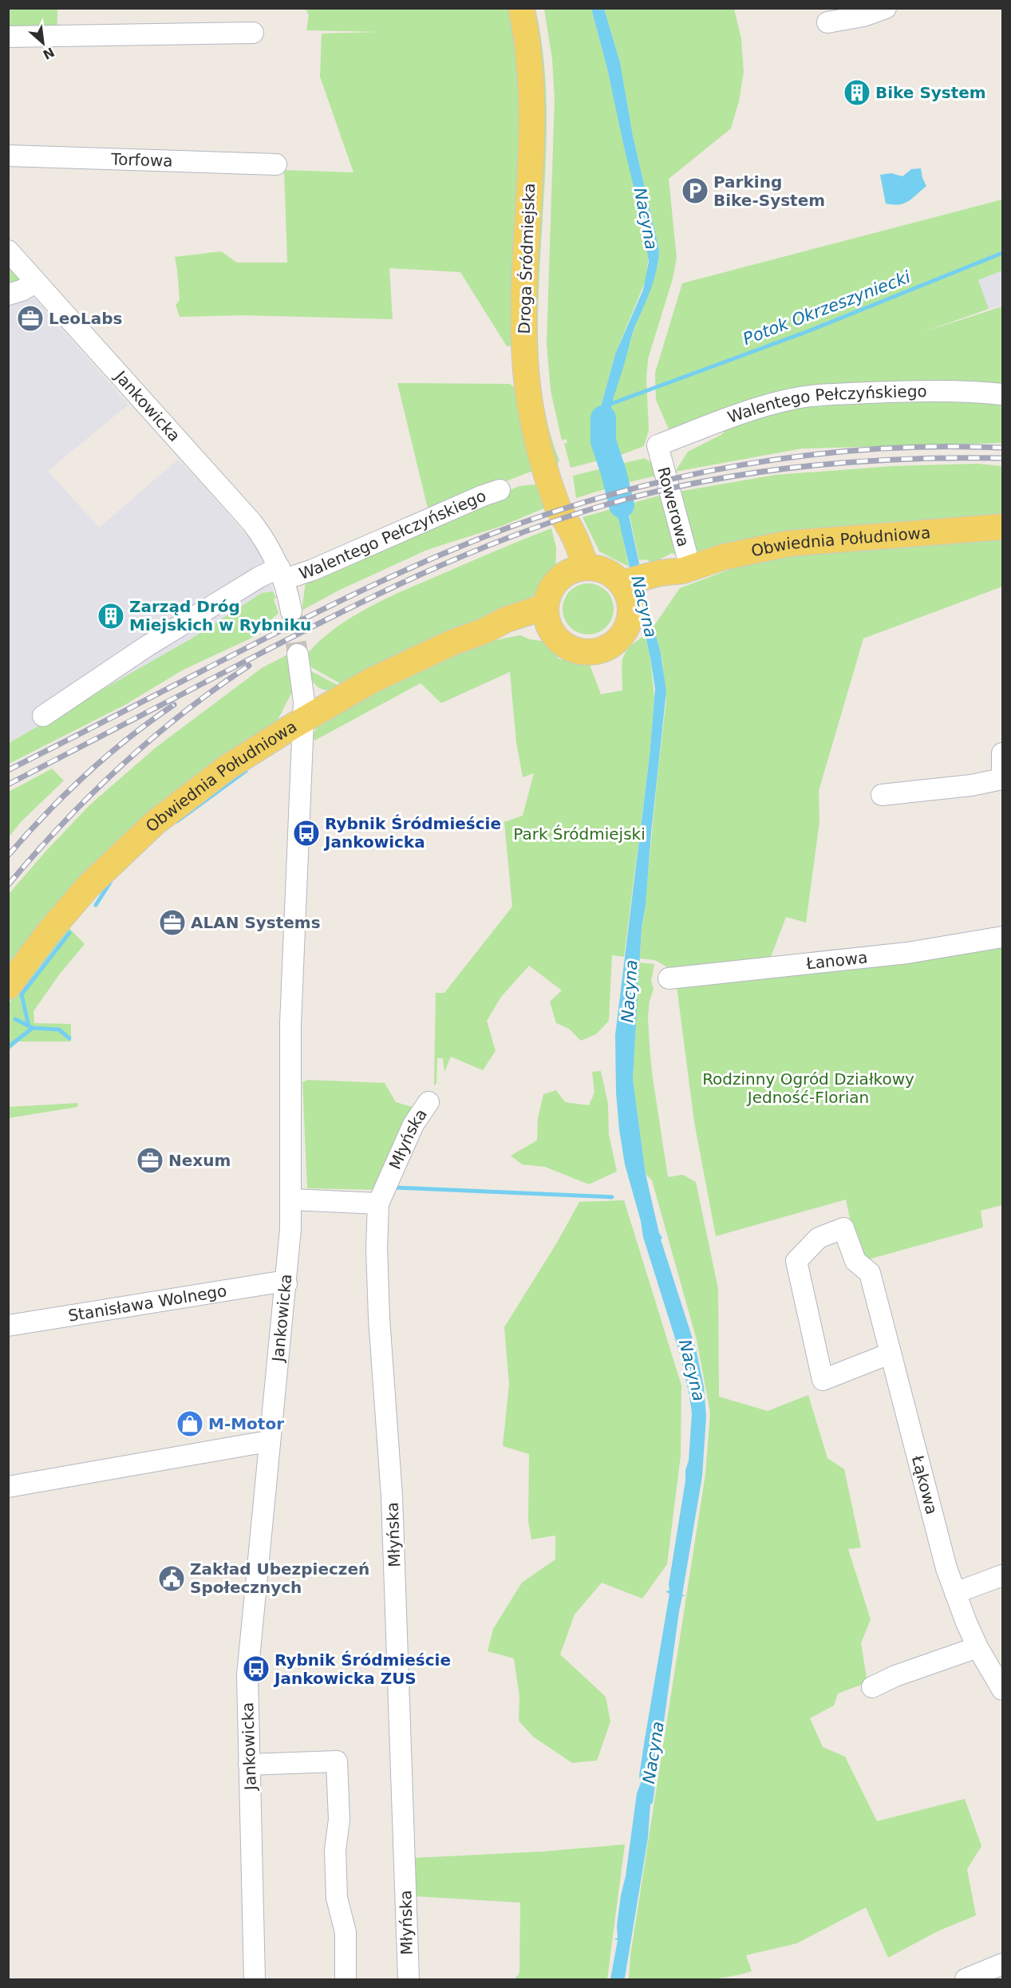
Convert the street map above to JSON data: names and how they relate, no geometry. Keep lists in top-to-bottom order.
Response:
{
  "streets": {
    "main road": ["Droga Śródmiejska", "Obwiednia Południowa"],
    "street": [
      "Torfowa",
      "Walentego Pełczyńskiego",
      "Jankowicka",
      "Rowerowa",
      "Łanowa",
      "Młyńska",
      "Stanisława Wolnego",
      "Łąkowa"
    ]
  },
  "crossings": [
    ["Droga Śródmiejska", "Obwiednia Południowa"],
    ["Walentego Pełczyńskiego", "Jankowicka"],
    ["Walentego Pełczyńskiego", "Rowerowa"],
    ["Jankowicka", "Obwiednia Południowa"],
    ["Jankowicka", "Stanisława Wolnego"],
    ["Rowerowa", "Obwiednia Południowa"]
  ],
  "water": ["Nacyna", "Potok Okrzeszyniecki"],
  "parks": ["Park Śródmiejski", "Rodzinny Ogród Działkowy Jedność-Florian"],
  "places": {
    "building": ["Bike System", "Zarząd Dróg Miejskich w Rybniku"],
    "parking": ["Parking Bike-System"],
    "office": ["LeoLabs", "ALAN Systems", "Nexum"],
    "bus stop": ["Rybnik Śródmieście Jankowicka", "Rybnik Śródmieście Jankowicka ZUS"],
    "shop": ["M-Motor"],
    "public building": ["Zakład Ubezpieczeń Społecznych"]
  },
  "north": "bottom right"
}
